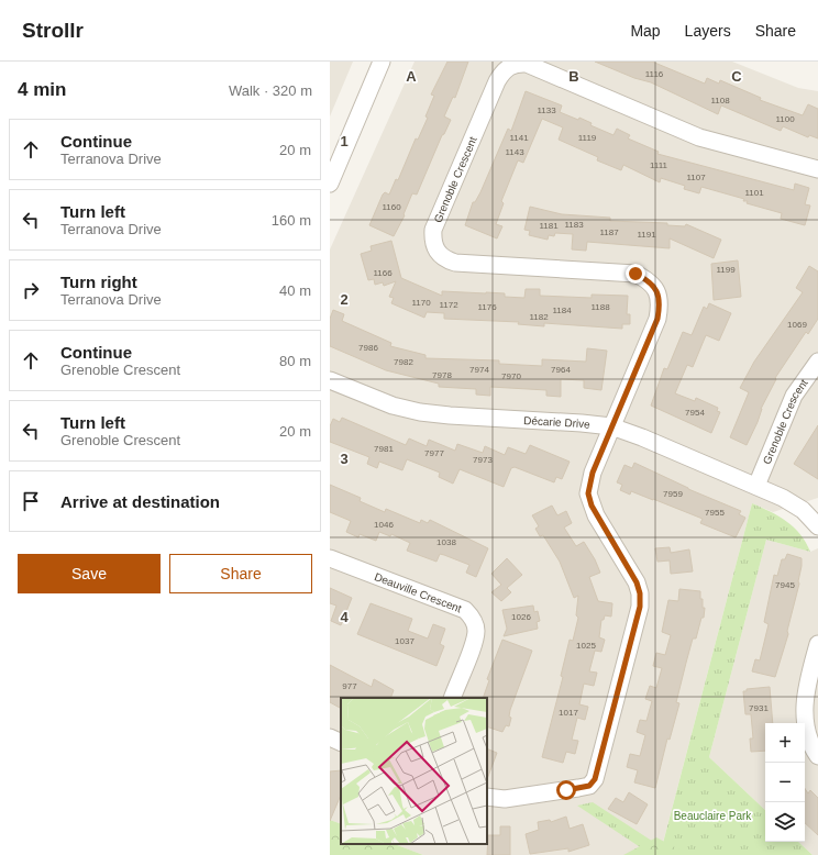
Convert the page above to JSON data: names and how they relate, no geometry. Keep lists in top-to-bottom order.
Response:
{
  "streets": {
    "street": ["Grenoble Crescent", "Décarie Drive", "Deauville Crescent"]
  },
  "crossings": [
    ["Grenoble Crescent", "Décarie Drive"]
  ],
  "parks": ["Beauclaire Park"],
  "house_numbers": [
    "1116",
    "1108",
    "1133",
    "1100",
    "1141",
    "1119",
    "1143",
    "1111",
    "1107",
    "1101",
    "1160",
    "1183",
    "1181",
    "1187",
    "1191",
    "1199",
    "1166",
    "1170",
    "1172",
    "1176",
    "1188",
    "1184",
    "1182",
    "1069",
    "7986",
    "7982",
    "7974",
    "7964",
    "7978",
    "7970",
    "7954",
    "7981",
    "7977",
    "7973",
    "7959",
    "7955",
    "1046",
    "1038",
    "7945",
    "1026",
    "1037",
    "1025",
    "977",
    "7931",
    "1017"
  ],
  "page": {
    "header": "Strollr",
    "nav": ["Map", "Layers", "Share"],
    "heading": ["4 min", "Walk · 320 m"],
    "list": [
      ["Continue", "Terranova Drive", "20 m"],
      ["Turn left", "Terranova Drive", "160 m"],
      ["Turn right", "Terranova Drive", "40 m"],
      ["Continue", "Grenoble Crescent", "80 m"],
      ["Turn left", "Grenoble Crescent", "20 m"],
      "Arrive at destination"
    ],
    "buttons": ["Save", "Share"],
    "map_buttons": ["+", "−"]
  },
  "grid": {
    "columns": ["A", "B", "C"],
    "rows": [
      "1",
      "2",
      "3",
      "4"
    ]
  }
}
